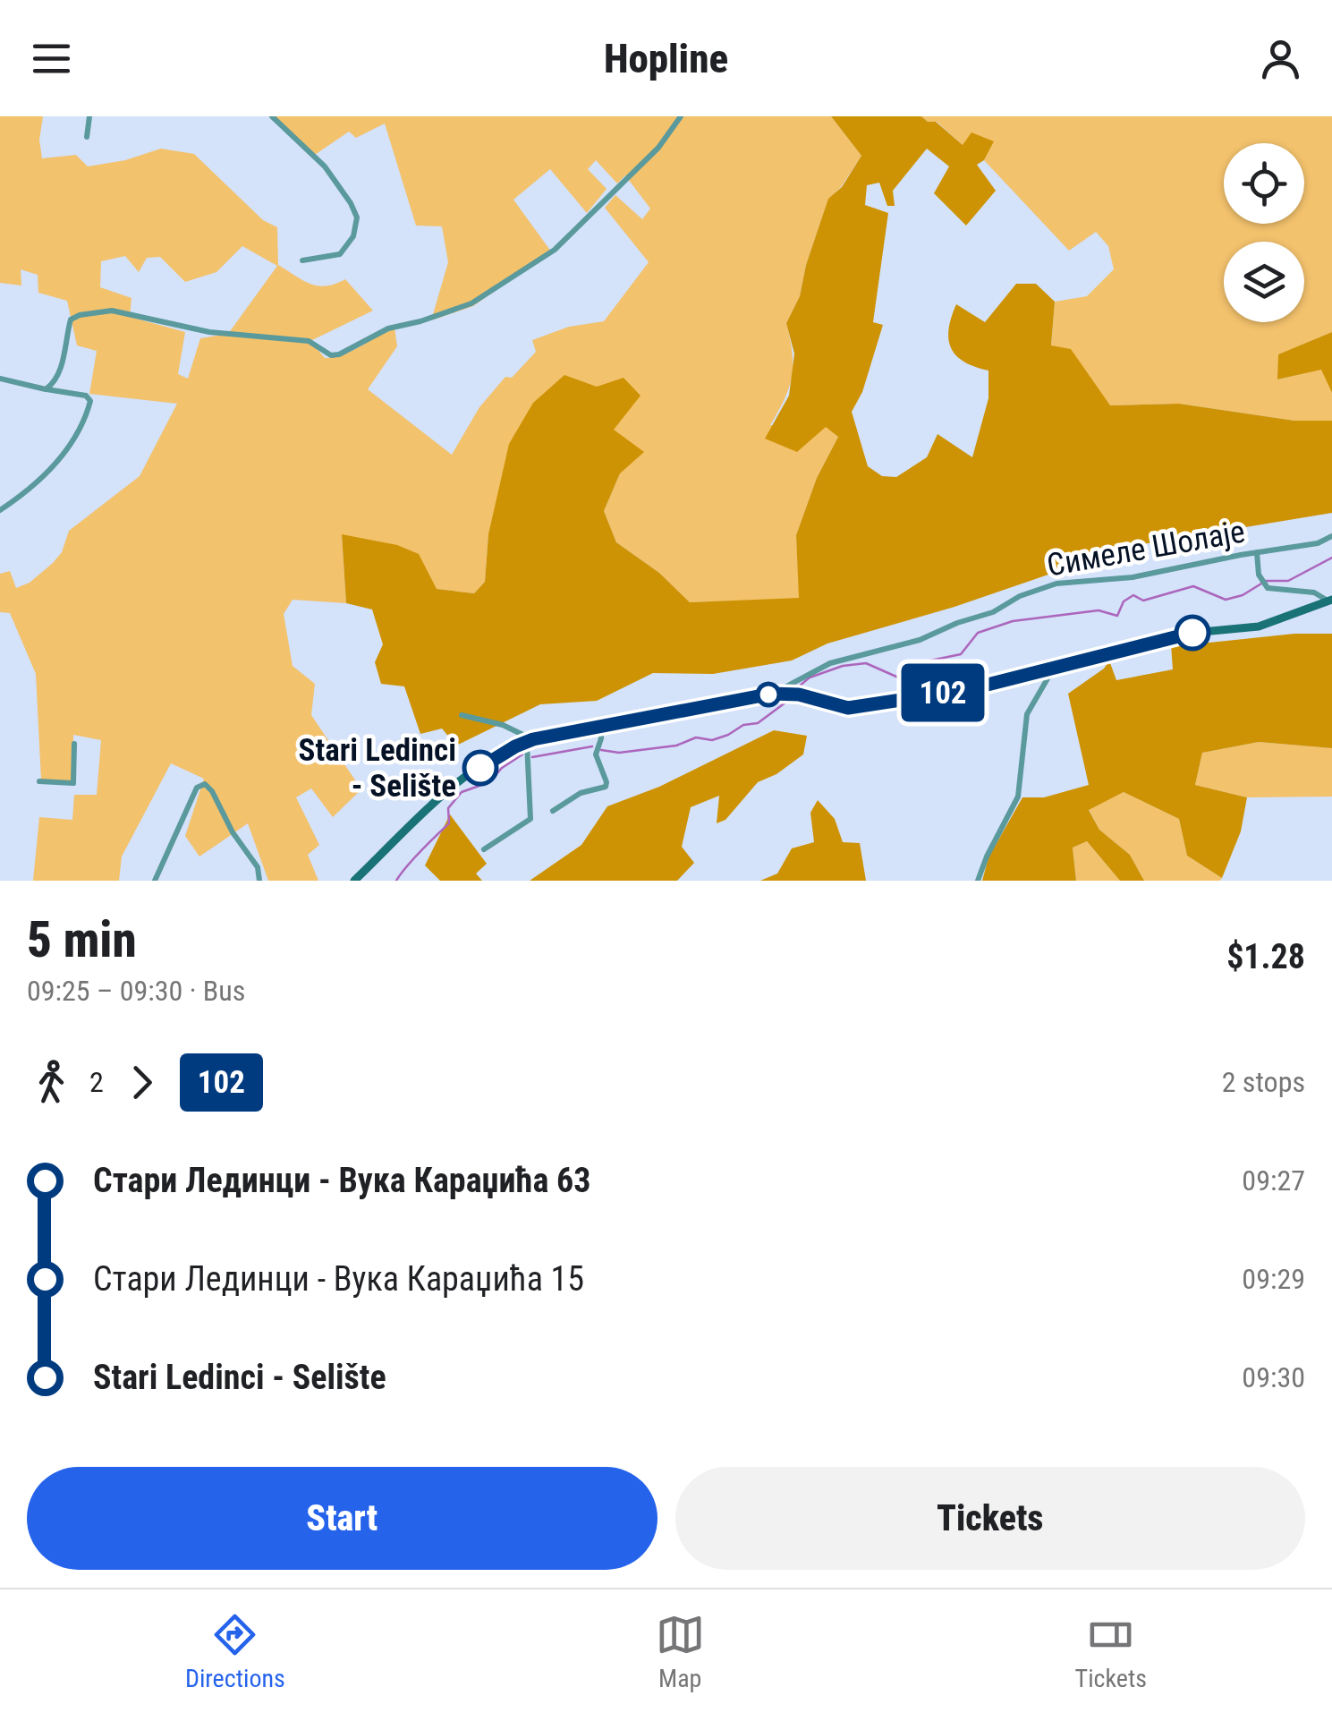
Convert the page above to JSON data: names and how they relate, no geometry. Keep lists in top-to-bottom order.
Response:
{
  "streets": {
    "street": ["Симеле Шолаје"]
  },
  "places": ["Stari Ledinci - Selište"],
  "lines": ["bus line 102"],
  "page": {
    "header": "Hopline",
    "on_map": "102",
    "heading": ["5 min", "09:25 – 09:30 · Bus", "$1.28"],
    "legs": ["2", "102", "2 stops"],
    "list": [
      {
        "name": "Стари Лединци - Вука Караџића 63",
        "value": "09:27"
      },
      {
        "name": "Стари Лединци - Вука Караџића 15",
        "value": "09:29"
      },
      {
        "name": "Stari Ledinci - Selište",
        "value": "09:30"
      }
    ],
    "buttons": ["Start", "Tickets"],
    "tabs": ["Directions", "Map", "Tickets"]
  }
}
